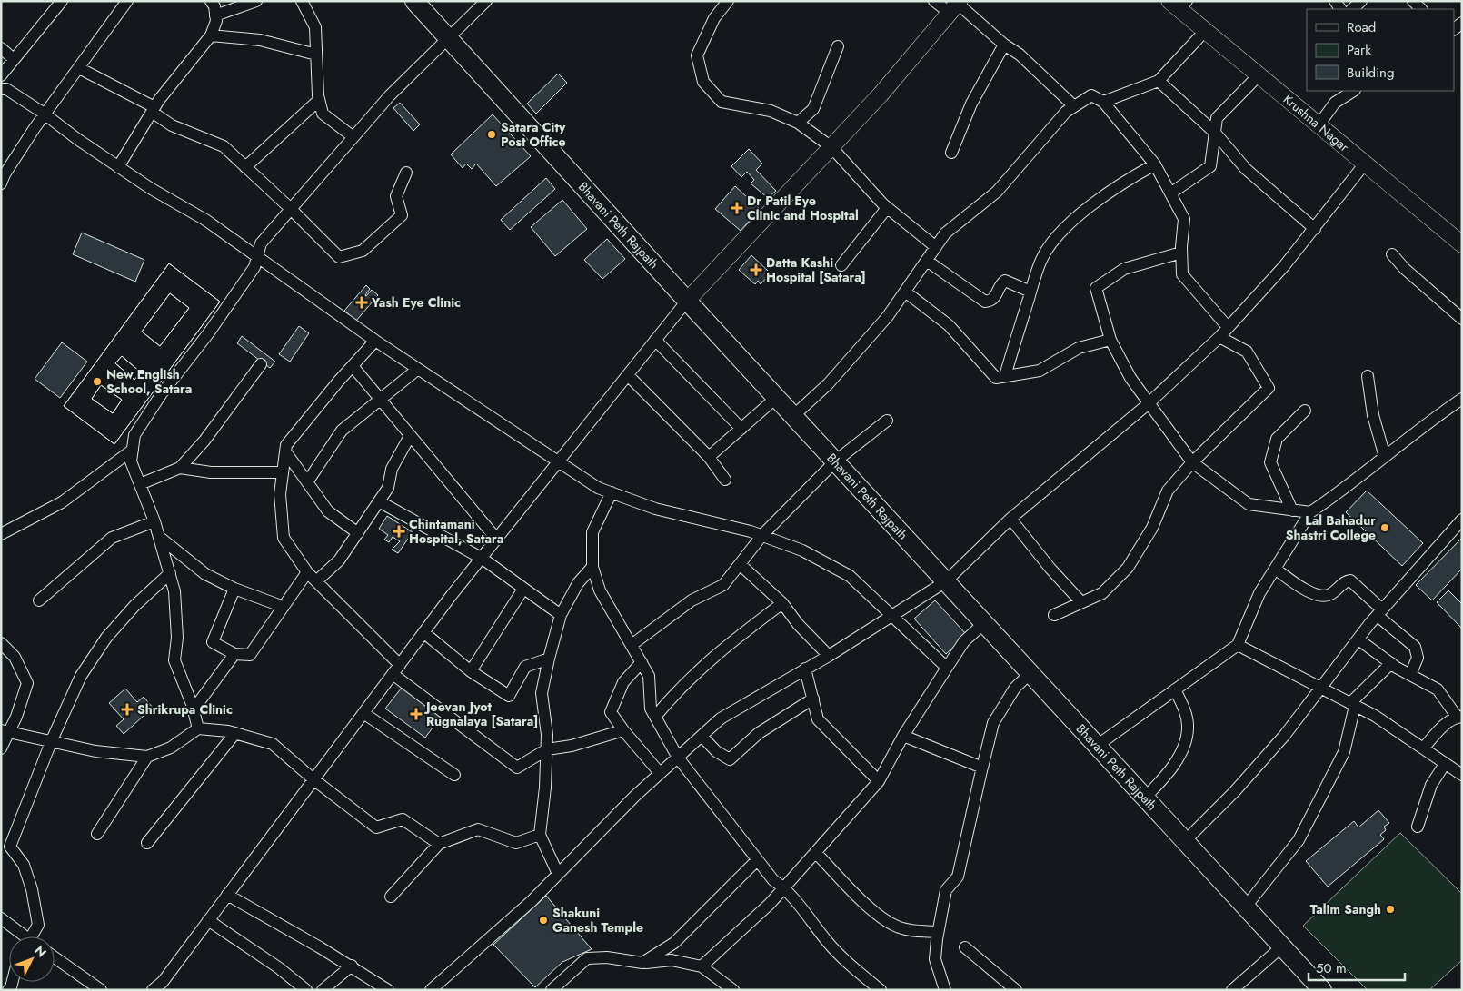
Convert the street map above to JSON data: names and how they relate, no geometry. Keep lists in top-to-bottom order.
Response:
{
  "streets": {
    "main road": ["Krushna Nagar", "Bhavani Peth Rajpath"]
  },
  "places": {
    "other": [
      "Satara City Post Office",
      "New English School, Satara",
      "Lal Bahadur Shastri College",
      "Talim Sangh",
      "Shakuni Ganesh Temple"
    ],
    "health": [
      "Dr Patil Eye Clinic and Hospital",
      "Datta Kashi Hospital [Satara]",
      "Yash Eye Clinic",
      "Chintamani Hospital, Satara",
      "Shrikrupa Clinic",
      "Jeevan Jyot Rugnalaya [Satara]"
    ]
  },
  "legend": ["Road", "Park", "Building"],
  "scale_bar": "50 m",
  "north": "top right"
}
